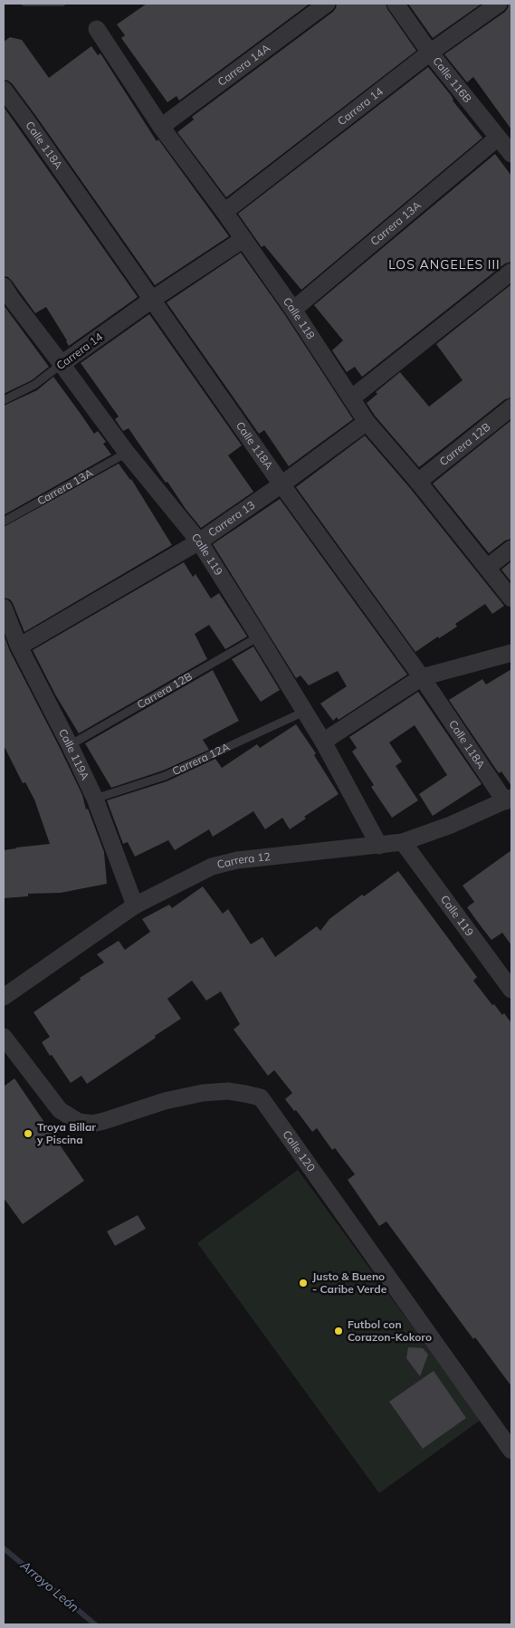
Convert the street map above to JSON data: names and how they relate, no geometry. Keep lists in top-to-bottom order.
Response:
{
  "streets": {
    "street": [
      "Carrera 14A",
      "Calle 116B",
      "Carrera 14",
      "Calle 118A",
      "Carrera 13A",
      "Calle 118",
      "Carrera 12B",
      "Carrera 13",
      "Calle 119",
      "Calle 119A",
      "Carrera 12",
      "Calle 120"
    ],
    "lane": ["Carrera 12A"]
  },
  "crossings": [
    ["Carrera 14A", "Calle 118"],
    ["Calle 116B", "Carrera 14"],
    ["Calle 116B", "Carrera 13A"],
    ["Carrera 14", "Calle 118A"],
    ["Carrera 14", "Calle 118"],
    ["Carrera 14", "Calle 119"],
    ["Calle 118A", "Carrera 13"],
    ["Calle 118A", "Carrera 12"],
    ["Carrera 13A", "Calle 118"],
    ["Carrera 13A", "Calle 119"],
    ["Calle 118", "Carrera 12B"],
    ["Calle 118", "Carrera 13"],
    ["Carrera 12B", "Calle 119"],
    ["Carrera 12B", "Calle 119A"],
    ["Carrera 13", "Calle 119"],
    ["Carrera 13", "Calle 119A"],
    ["Calle 119", "Carrera 12A"],
    ["Calle 119", "Carrera 12"],
    ["Calle 119A", "Carrera 12A"],
    ["Calle 119A", "Carrera 12"]
  ],
  "districts": ["LOS ANGELES III"],
  "water": ["Arroyo León"],
  "places": ["Troya Billar y Piscina", "Justo & Bueno - Caribe Verde", "Futbol con Corazon-Kokoro"]
}
